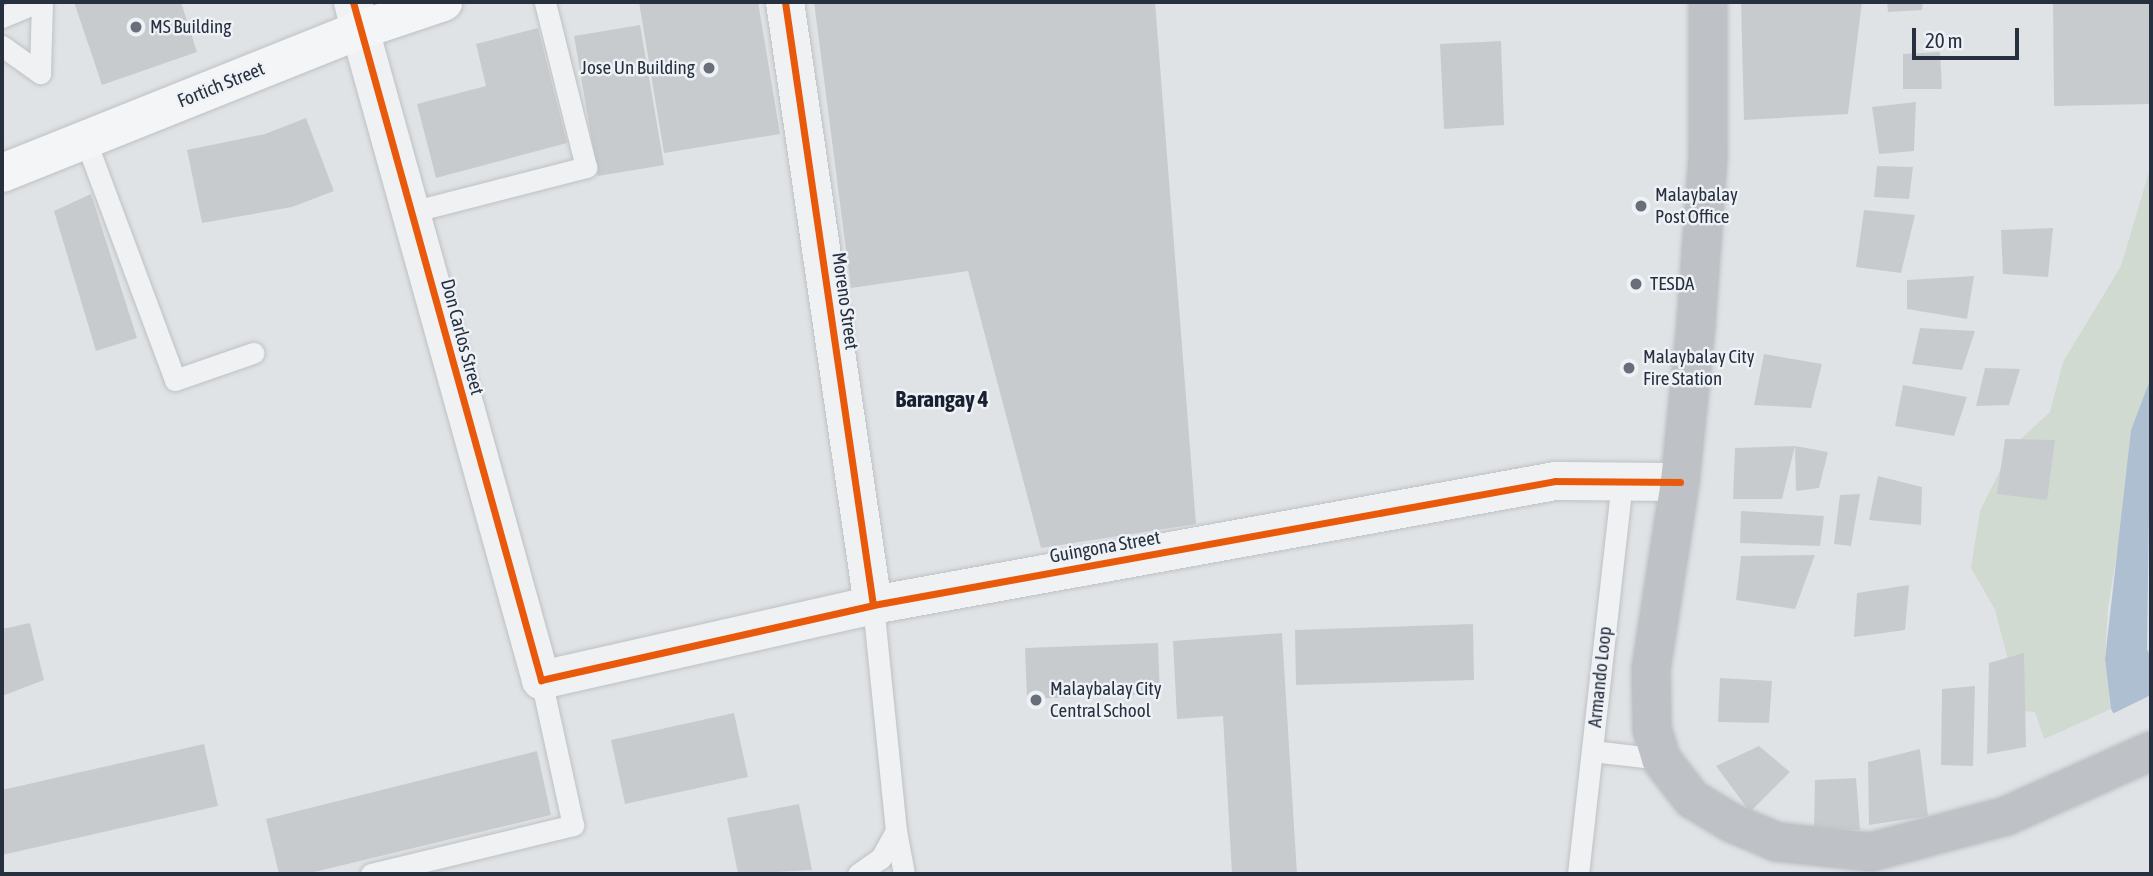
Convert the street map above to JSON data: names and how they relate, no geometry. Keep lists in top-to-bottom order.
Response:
{
  "streets": {
    "highway": ["Fortich Street"],
    "street": ["Moreno Street", "Don Carlos Street", "Guingona Street"],
    "lane": ["Armando Loop"]
  },
  "crossings": [
    ["Fortich Street", "Don Carlos Street"],
    ["Moreno Street", "Guingona Street"],
    ["Don Carlos Street", "Guingona Street"],
    ["Guingona Street", "Armando Loop"]
  ],
  "districts": ["Barangay 4"],
  "places": [
    "MS Building",
    "Jose Un Building",
    "Malaybalay Post Office",
    "TESDA",
    "Malaybalay City Fire Station",
    "Malaybalay City Central School"
  ],
  "scale_bar": "20 m"
}
